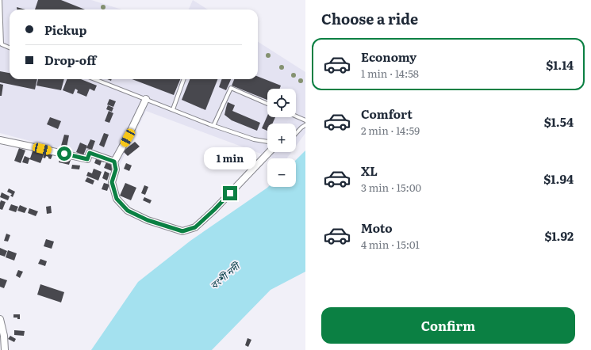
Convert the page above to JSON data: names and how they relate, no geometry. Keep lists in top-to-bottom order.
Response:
{
  "water": ["বংশী নদী"],
  "page": {
    "heading": "Choose a ride",
    "banner": ["Pickup", "Drop-off"],
    "list": [
      {
        "name": "Economy",
        "note": "1 min · 14:58",
        "value": "$1.14"
      },
      {
        "name": "Comfort",
        "note": "2 min · 14:59",
        "value": "$1.54"
      },
      {
        "name": "XL",
        "note": "3 min · 15:00",
        "value": "$1.94"
      },
      {
        "name": "Moto",
        "note": "4 min · 15:01",
        "value": "$1.92"
      }
    ],
    "map_buttons": ["+", "−"],
    "bubble": "1 min",
    "buttons": "Confirm"
  }
}
